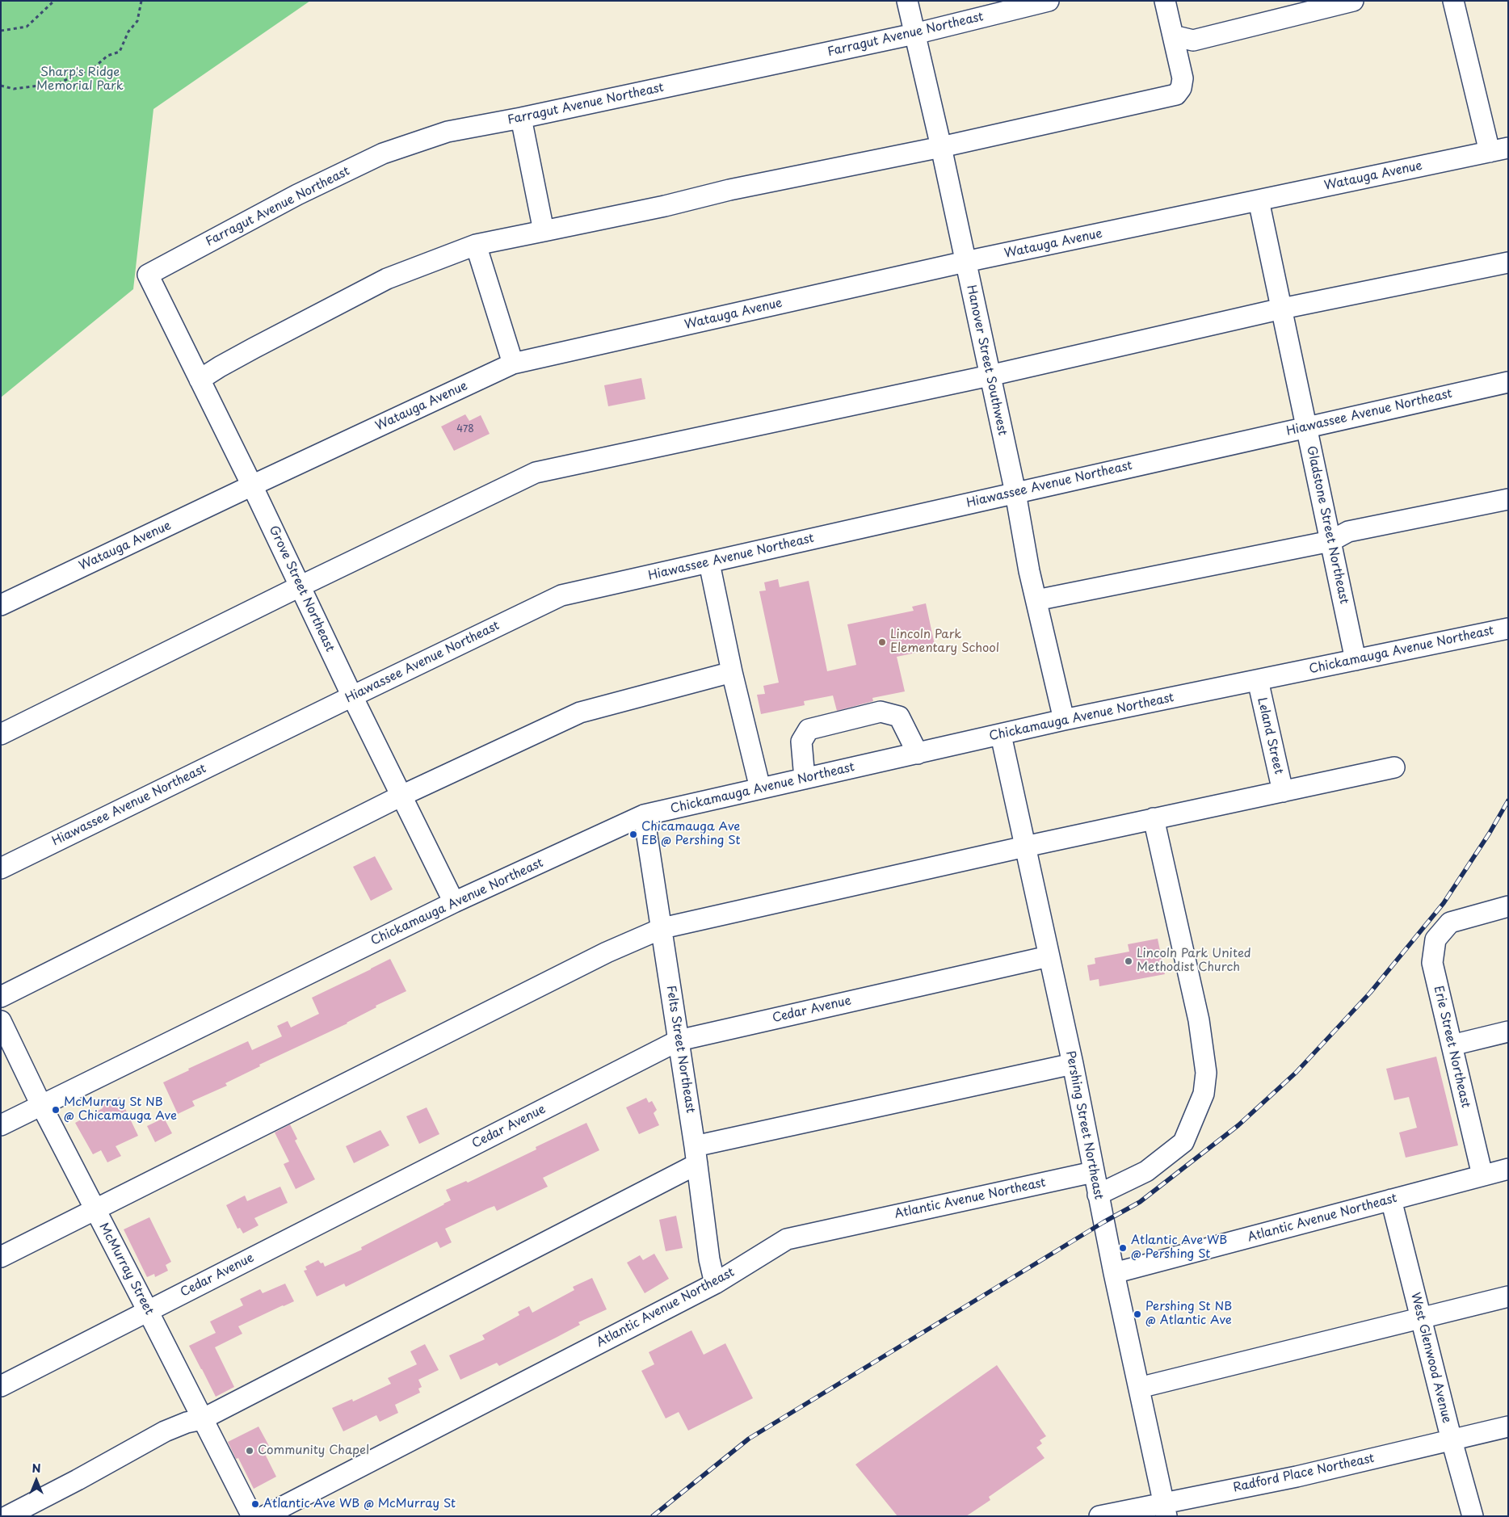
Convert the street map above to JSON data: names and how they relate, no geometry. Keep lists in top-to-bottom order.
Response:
{
  "streets": {
    "street": [
      "Farragut Avenue Northeast",
      "Watauga Avenue",
      "Hanover Street Southwest",
      "Hiawassee Avenue Northeast",
      "Gladstone Street Northeast",
      "Grove Street Northeast",
      "Chickamauga Avenue Northeast",
      "Leland Street",
      "Cedar Avenue",
      "Erie Street Northeast",
      "Felts Street Northeast",
      "Pershing Street Northeast",
      "Atlantic Avenue Northeast",
      "McMurray Street",
      "West Glenwood Avenue",
      "Radford Place Northeast"
    ]
  },
  "crossings": [
    ["Farragut Avenue Northeast", "Hanover Street Southwest"],
    ["Farragut Avenue Northeast", "Grove Street Northeast"],
    ["Watauga Avenue", "Hanover Street Southwest"],
    ["Watauga Avenue", "Gladstone Street Northeast"],
    ["Watauga Avenue", "Grove Street Northeast"],
    ["Hanover Street Southwest", "Hiawassee Avenue Northeast"],
    ["Hanover Street Southwest", "Chickamauga Avenue Northeast"],
    ["Hiawassee Avenue Northeast", "Gladstone Street Northeast"],
    ["Hiawassee Avenue Northeast", "Grove Street Northeast"],
    ["Gladstone Street Northeast", "Chickamauga Avenue Northeast"],
    ["Grove Street Northeast", "Chickamauga Avenue Northeast"],
    ["Chickamauga Avenue Northeast", "Leland Street"],
    ["Chickamauga Avenue Northeast", "Felts Street Northeast"],
    ["Chickamauga Avenue Northeast", "Pershing Street Northeast"],
    ["Chickamauga Avenue Northeast", "McMurray Street"],
    ["Cedar Avenue", "Felts Street Northeast"],
    ["Cedar Avenue", "Pershing Street Northeast"],
    ["Cedar Avenue", "McMurray Street"],
    ["Erie Street Northeast", "Atlantic Avenue Northeast"],
    ["Felts Street Northeast", "Atlantic Avenue Northeast"],
    ["Pershing Street Northeast", "Atlantic Avenue Northeast"],
    ["Pershing Street Northeast", "Radford Place Northeast"],
    ["Atlantic Avenue Northeast", "West Glenwood Avenue"],
    ["West Glenwood Avenue", "Radford Place Northeast"]
  ],
  "parks": ["Sharp's Ridge Memorial Park"],
  "places": [
    "Lincoln Park Elementary School",
    "Chicamauga Ave EB @ Pershing St",
    "Lincoln Park United Methodist Church",
    "McMurray St NB @ Chicamauga Ave",
    "Atlantic Ave WB @ Pershing St",
    "Pershing St NB @ Atlantic Ave",
    "Community Chapel",
    "Atlantic Ave WB @ McMurray St"
  ],
  "house_numbers": ["478"],
  "north": "top"
}
